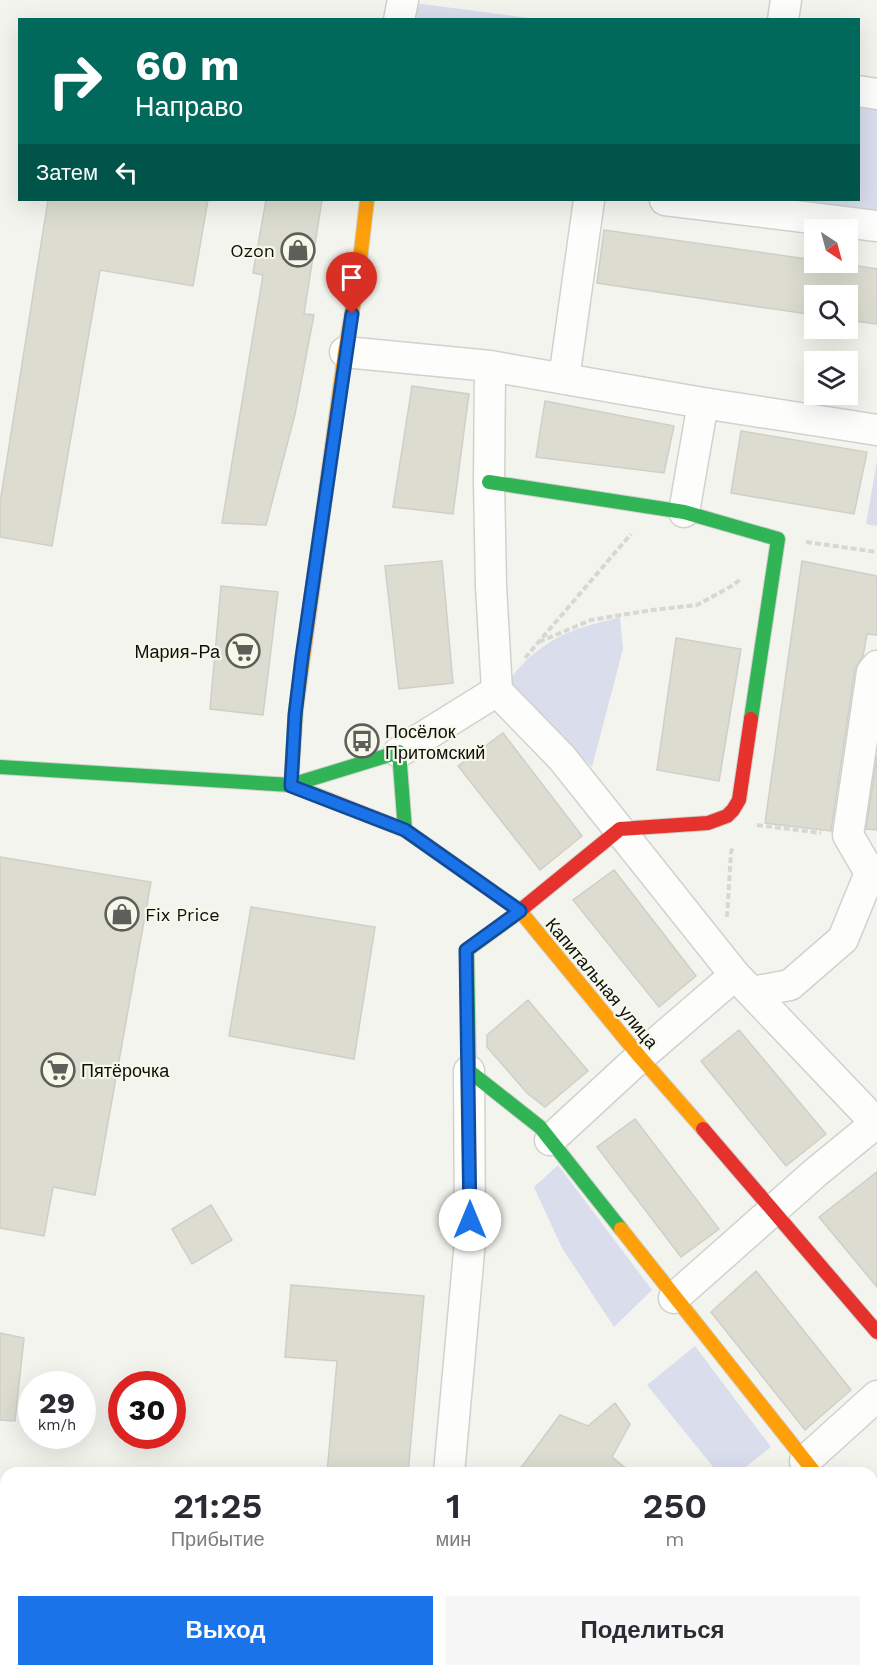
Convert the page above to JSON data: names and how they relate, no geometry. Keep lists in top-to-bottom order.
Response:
{
  "streets": {
    "street": ["Капитальная улица"]
  },
  "places": {
    "shop": ["Ozon", "Fix Price"],
    "supermarket": ["Мария-Ра", "Пятёрочка"],
    "bus stop": ["Посёлок Притомский"]
  },
  "north": "bottom right",
  "page": {
    "turn": ["60 m", "Направо"],
    "then": "Затем",
    "speed": "29 km/h",
    "limit": "30",
    "eta": [
      "21:25",
      "Прибытие",
      "1",
      "мин",
      "250",
      "m"
    ],
    "buttons": ["Выход", "Поделиться"]
  }
}
